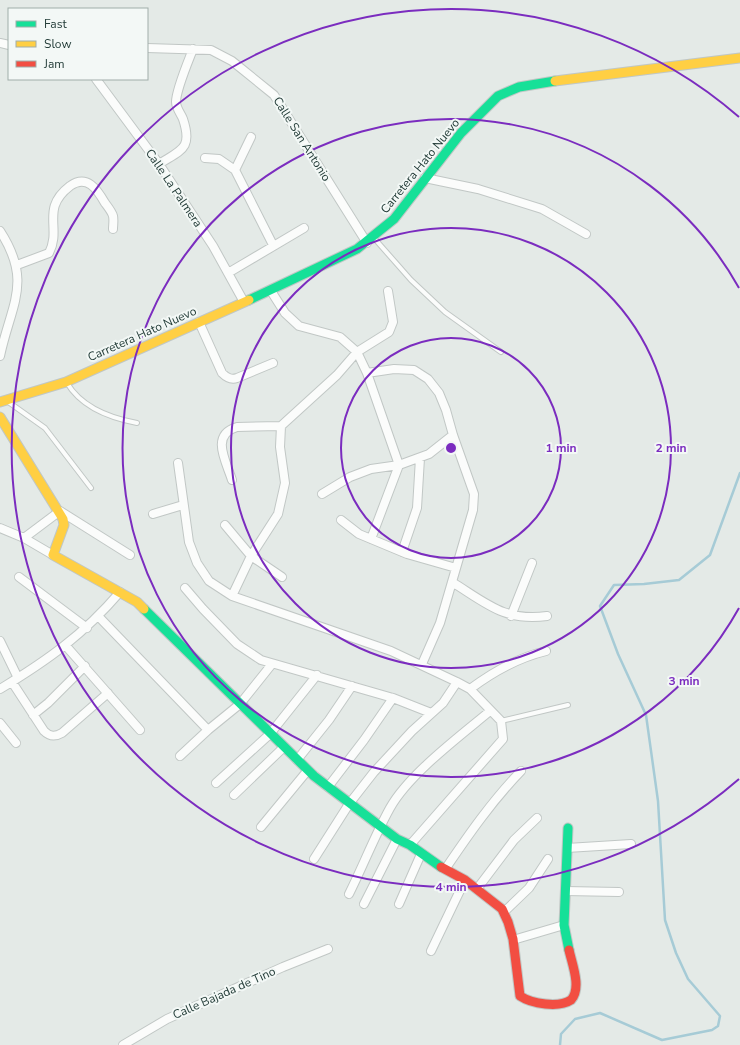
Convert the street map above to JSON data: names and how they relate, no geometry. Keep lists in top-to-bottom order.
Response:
{
  "streets": {
    "street": [
      "Calle San Antonio",
      "Carretera Hato Nuevo",
      "Calle La Palmera",
      "Calle Bajada de Tino"
    ]
  },
  "crossings": [
    ["Calle San Antonio", "Carretera Hato Nuevo"],
    ["Carretera Hato Nuevo", "Calle La Palmera"]
  ],
  "legend": ["Fast", "Slow", "Jam"],
  "rings": [
    "1 min",
    "2 min",
    "3 min",
    "4 min"
  ]
}
